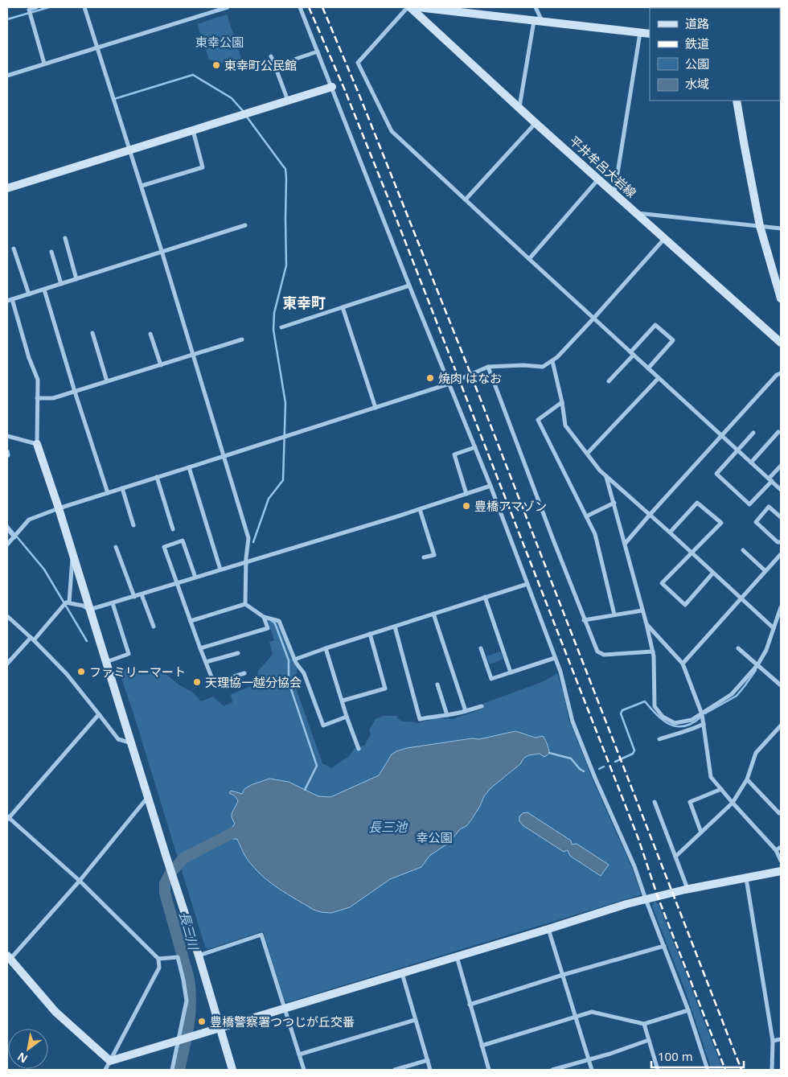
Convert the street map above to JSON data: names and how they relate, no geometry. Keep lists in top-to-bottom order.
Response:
{
  "streets": {
    "street": ["平井牟呂大岩線"]
  },
  "districts": ["東幸町"],
  "water": ["長三池", "長三川"],
  "parks": ["東幸公園", "幸公園"],
  "places": [
    "東幸町公民館",
    "焼肉 はなお",
    "豊橋アマゾン",
    "ファミリーマート",
    "天理協一越分協会",
    "豊橋警察署つつじが丘交番"
  ],
  "legend": [
    "道路",
    "鉄道",
    "公園",
    "水域"
  ],
  "scale_bar": "100 m",
  "north": "bottom left"
}
